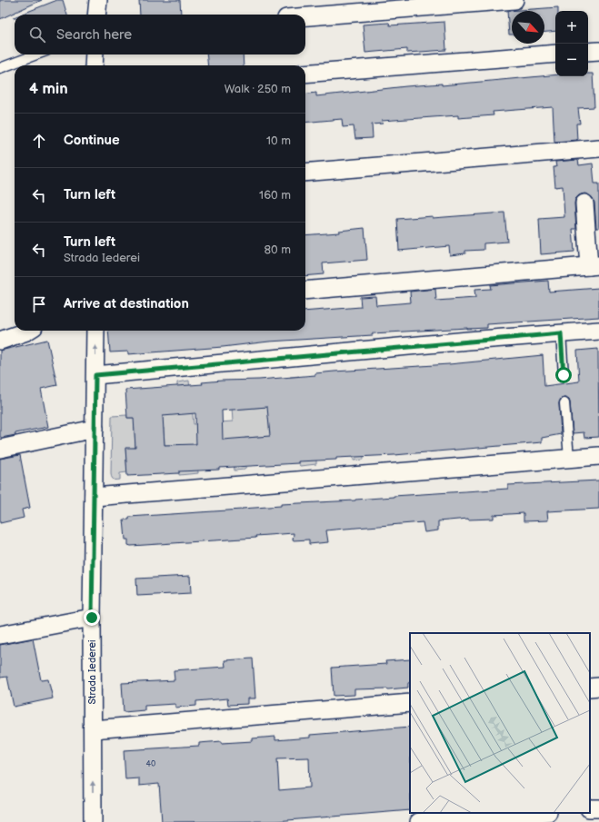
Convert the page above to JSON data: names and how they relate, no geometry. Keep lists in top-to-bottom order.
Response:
{
  "streets": {
    "street": ["Strada Iederei"]
  },
  "house_numbers": ["40"],
  "north": "bottom right",
  "page": {
    "map_buttons": ["+", "−"],
    "search": "Search here",
    "heading": ["4 min", "Walk · 250 m"],
    "list": [
      ["Continue", "10 m"],
      ["Turn left", "160 m"],
      ["Turn left", "Strada Iederei", "80 m"],
      "Arrive at destination"
    ]
  }
}
